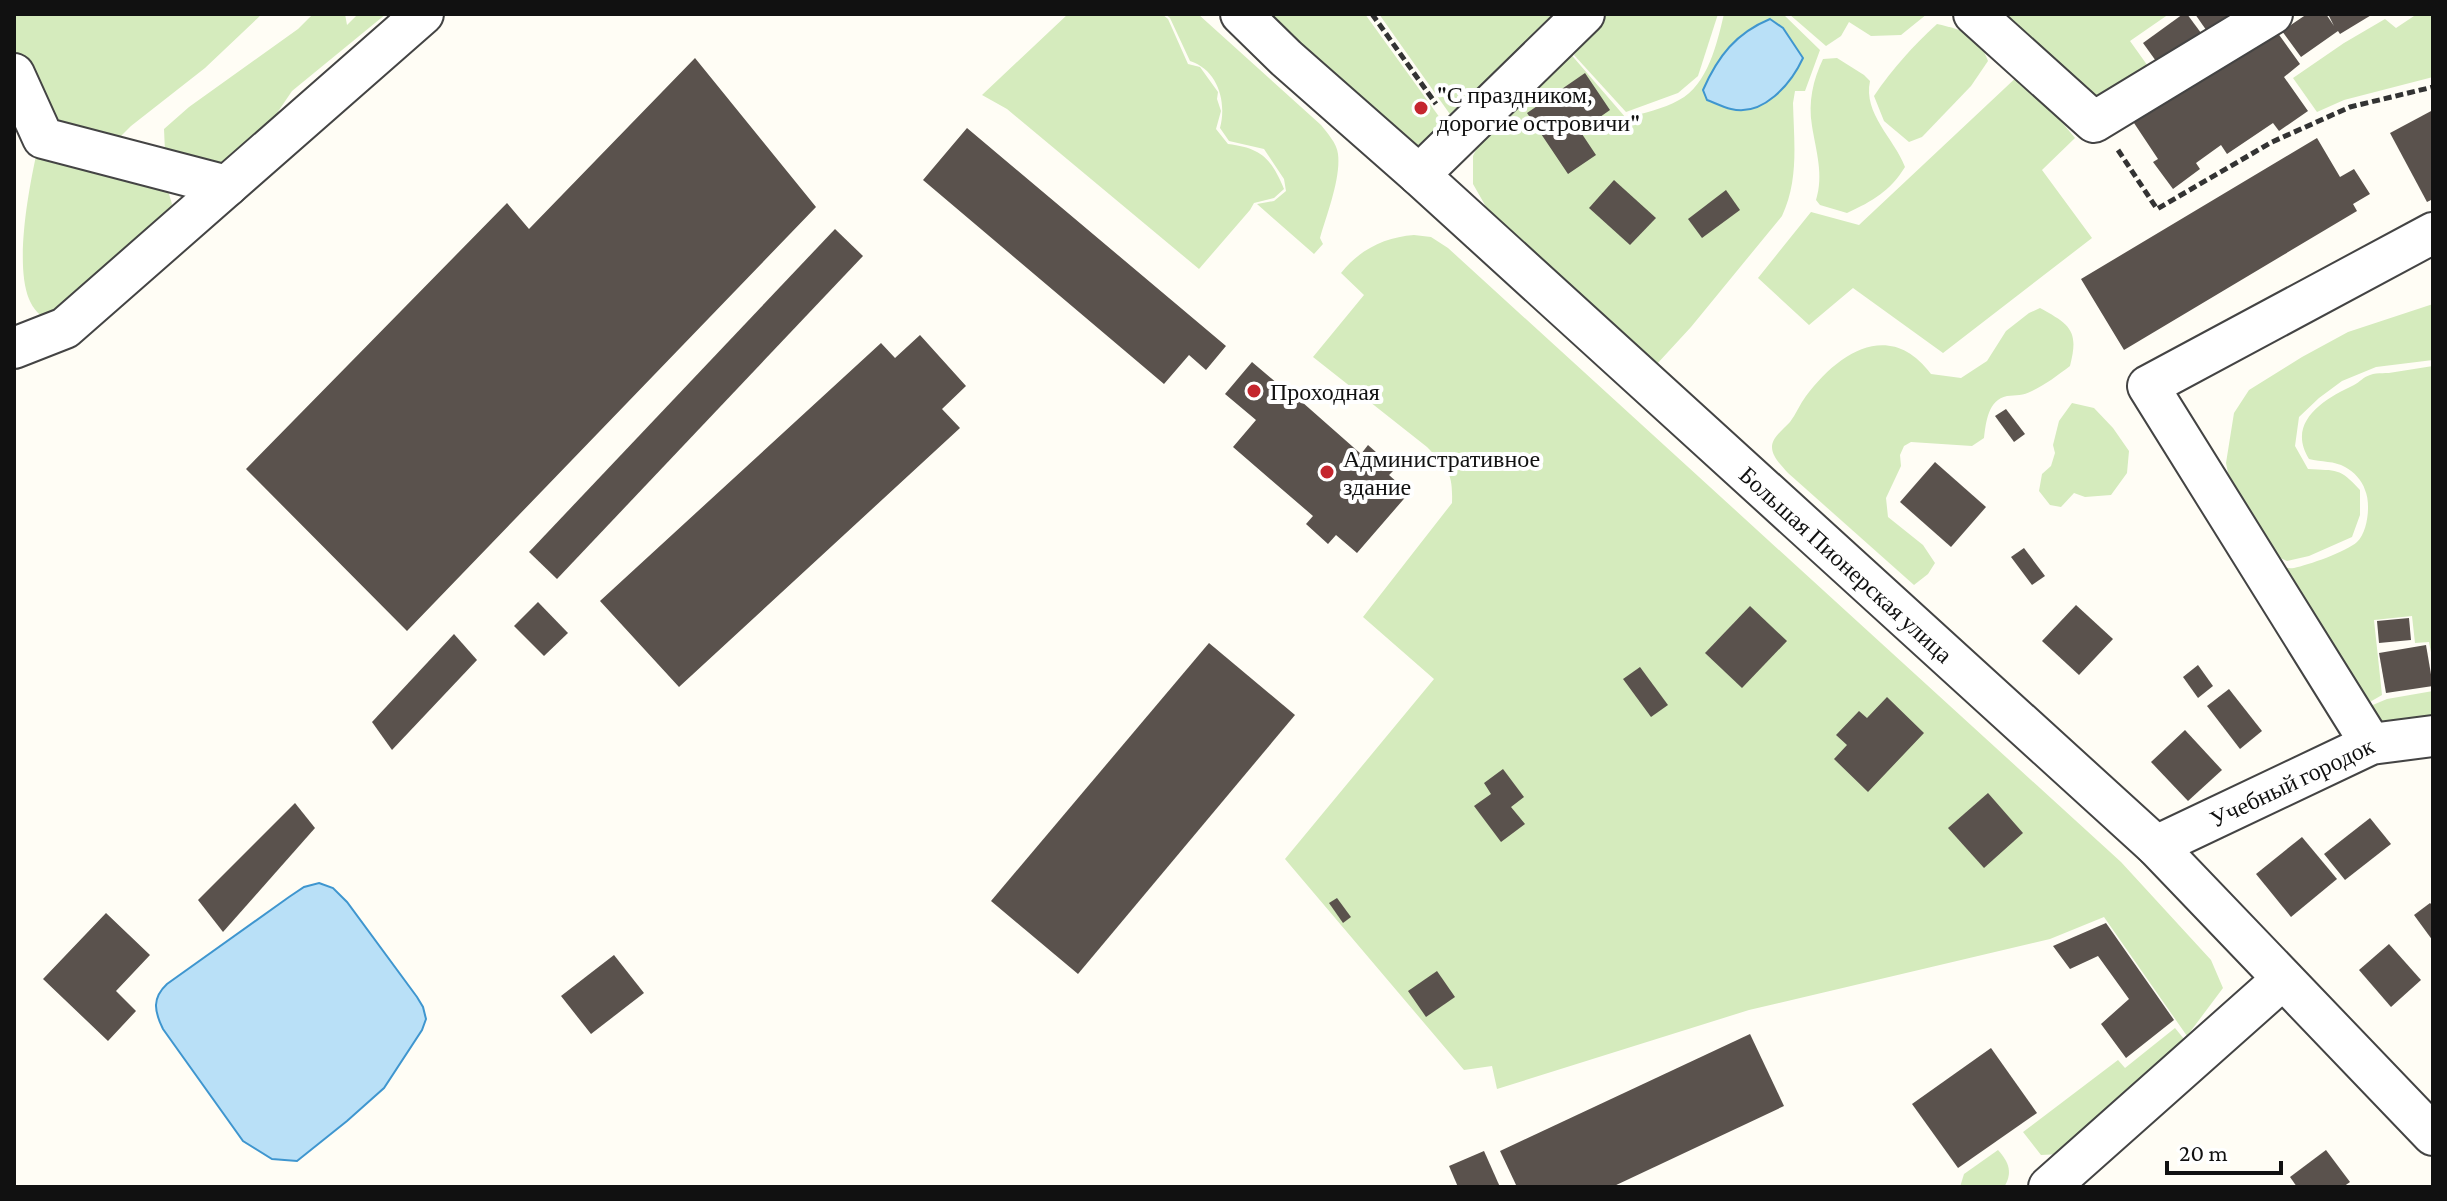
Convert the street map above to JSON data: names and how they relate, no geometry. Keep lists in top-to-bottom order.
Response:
{
  "streets": {
    "street": ["Большая Пионерская улица", "Учебный городок"]
  },
  "crossings": [
    ["Большая Пионерская улица", "Учебный городок"]
  ],
  "places": ["\"С праздником, дорогие островичи\"", "Проходная", "Административное здание"],
  "scale_bar": "20 m"
}
